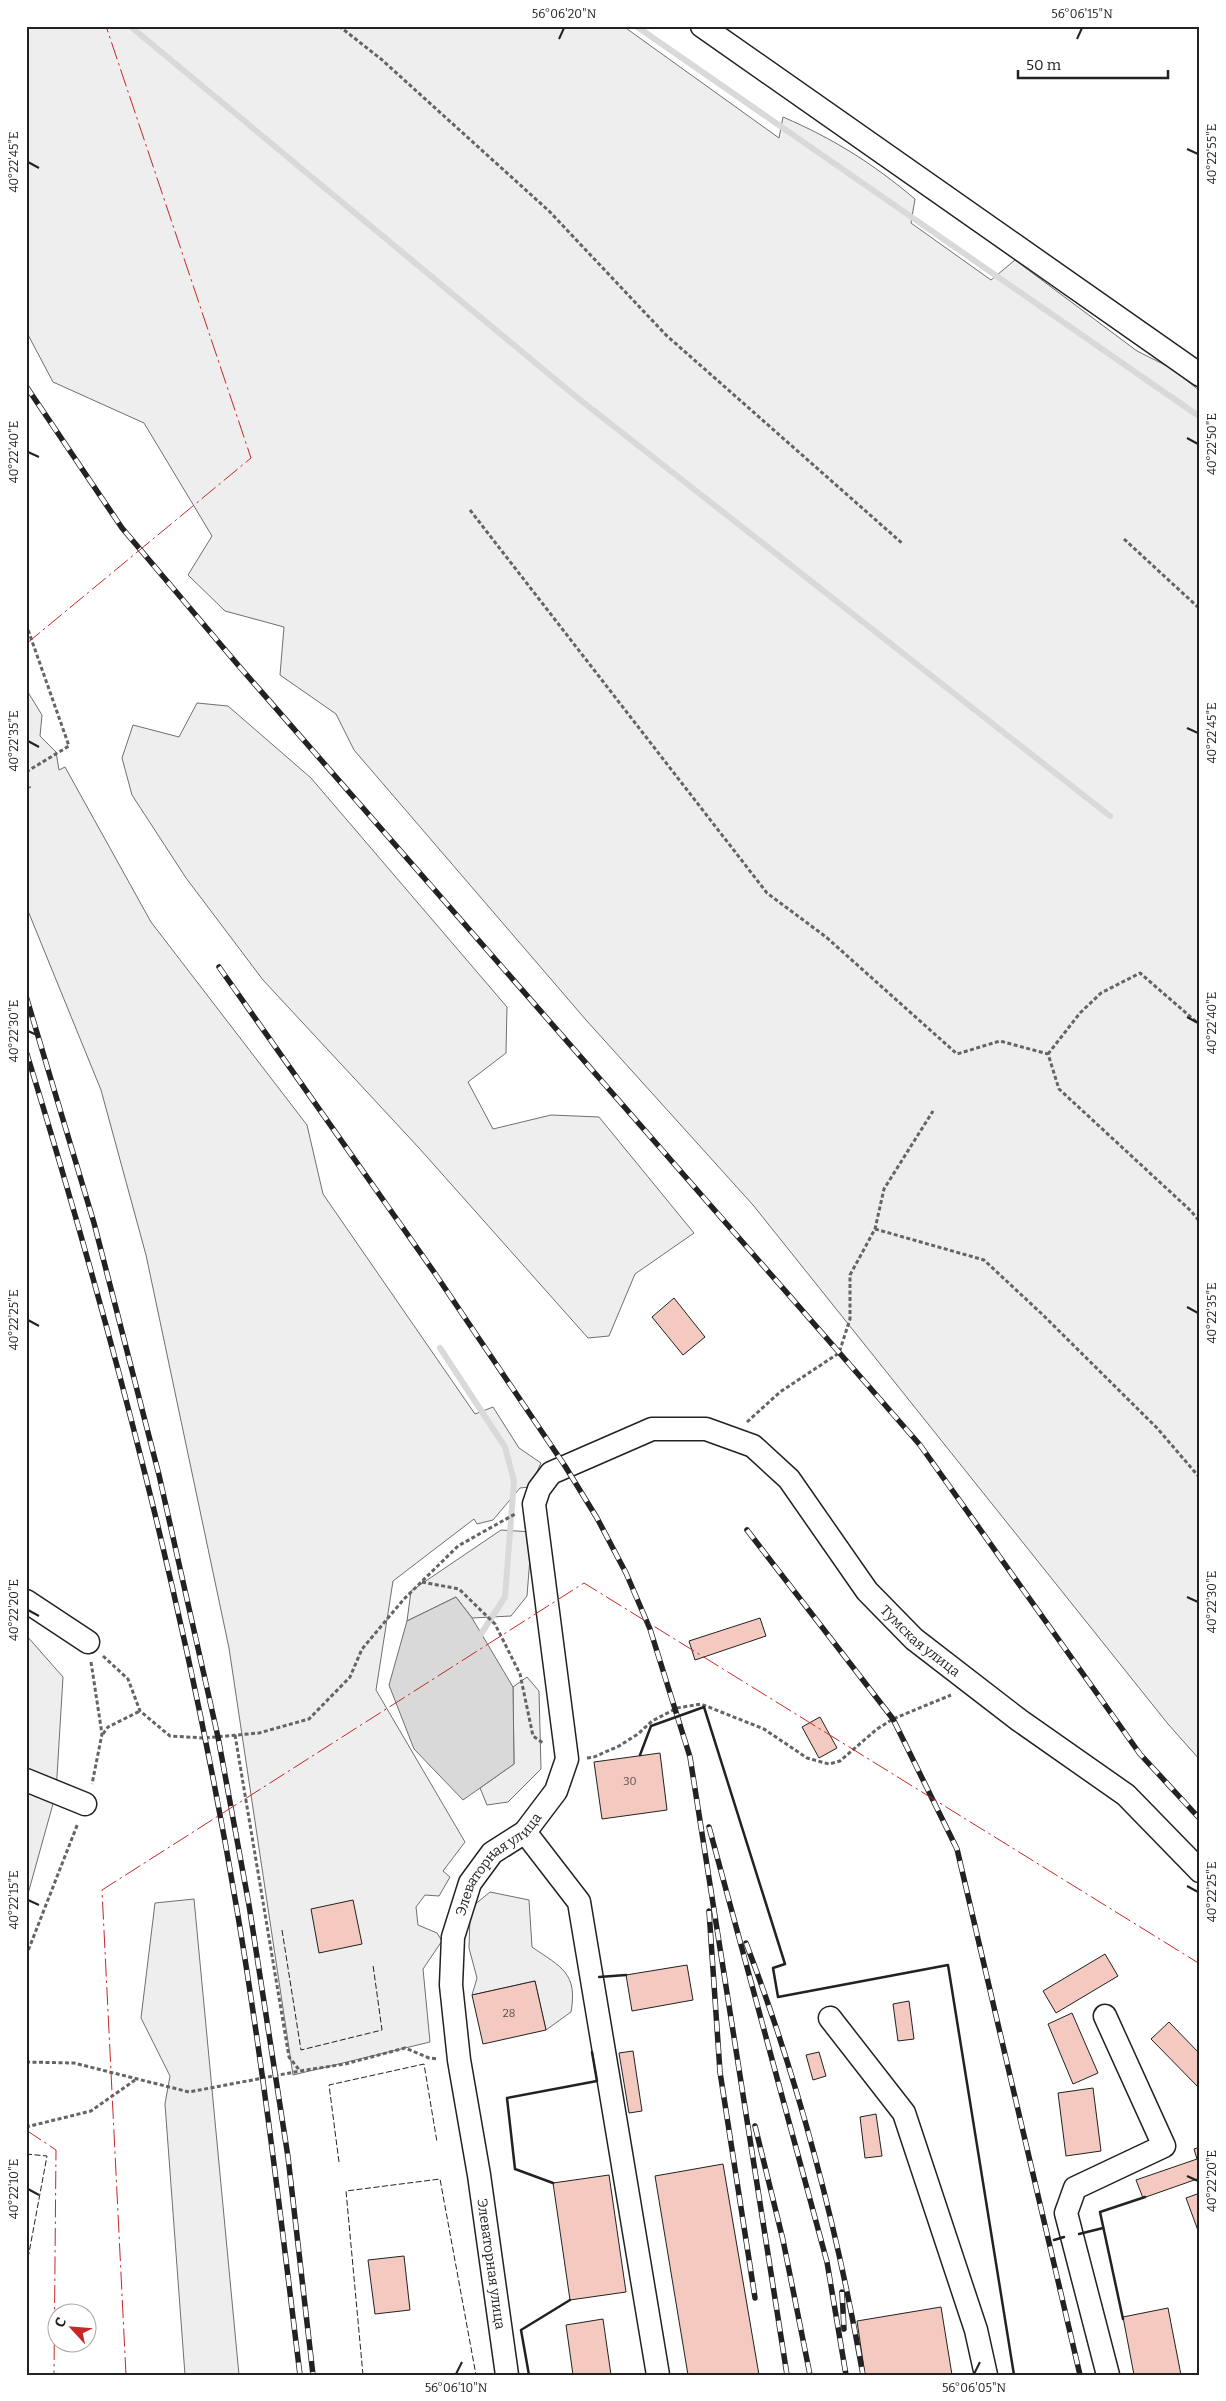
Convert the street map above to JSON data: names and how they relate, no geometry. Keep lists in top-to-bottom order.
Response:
{
  "streets": {
    "street": ["Тумская улица", "Элеваторная улица"]
  },
  "crossings": [
    ["Тумская улица", "Элеваторная улица"]
  ],
  "house_numbers": ["30", "28"],
  "scale_bar": "50 m",
  "north": "top left",
  "coordinates": [
    "56°06'20\"N",
    "56°06'15\"N",
    "40°22'55\"E",
    "40°22'45\"E",
    "40°22'50\"E",
    "40°22'40\"E",
    "40°22'35\"E",
    "40°22'30\"E",
    "40°22'25\"E",
    "40°22'20\"E",
    "40°22'15\"E",
    "40°22'10\"E",
    "56°06'10\"N",
    "56°06'05\"N"
  ]
}
